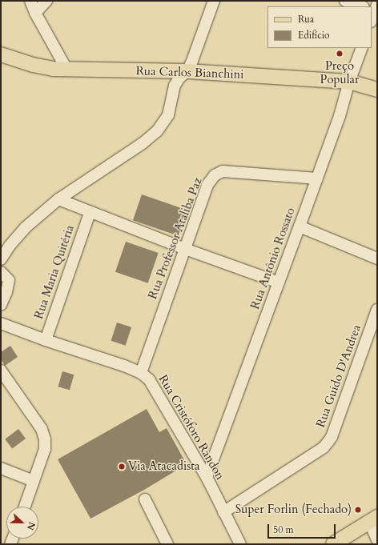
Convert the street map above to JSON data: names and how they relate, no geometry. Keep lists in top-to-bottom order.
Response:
{
  "streets": {
    "main road": ["Rua Carlos Bianchini"],
    "street": [
      "Rua Professor Ataliba Paz",
      "Rua Antônio Rossato",
      "Rua Maria Quitéria",
      "Rua Guido D'Andrea",
      "Rua Cristóforo Randon"
    ]
  },
  "crossings": [
    ["Rua Carlos Bianchini", "Rua Antônio Rossato"],
    ["Rua Professor Ataliba Paz", "Rua Antônio Rossato"],
    ["Rua Professor Ataliba Paz", "Rua Cristóforo Randon"],
    ["Rua Antônio Rossato", "Rua Cristóforo Randon"],
    ["Rua Maria Quitéria", "Rua Cristóforo Randon"],
    ["Rua Guido D'Andrea", "Rua Cristóforo Randon"]
  ],
  "places": ["Preço Popular", "Via Atacadista", "Super Forlin (Fechado)"],
  "legend": ["Rua", "Edifício"],
  "scale_bar": "50 m",
  "north": "right"
}
